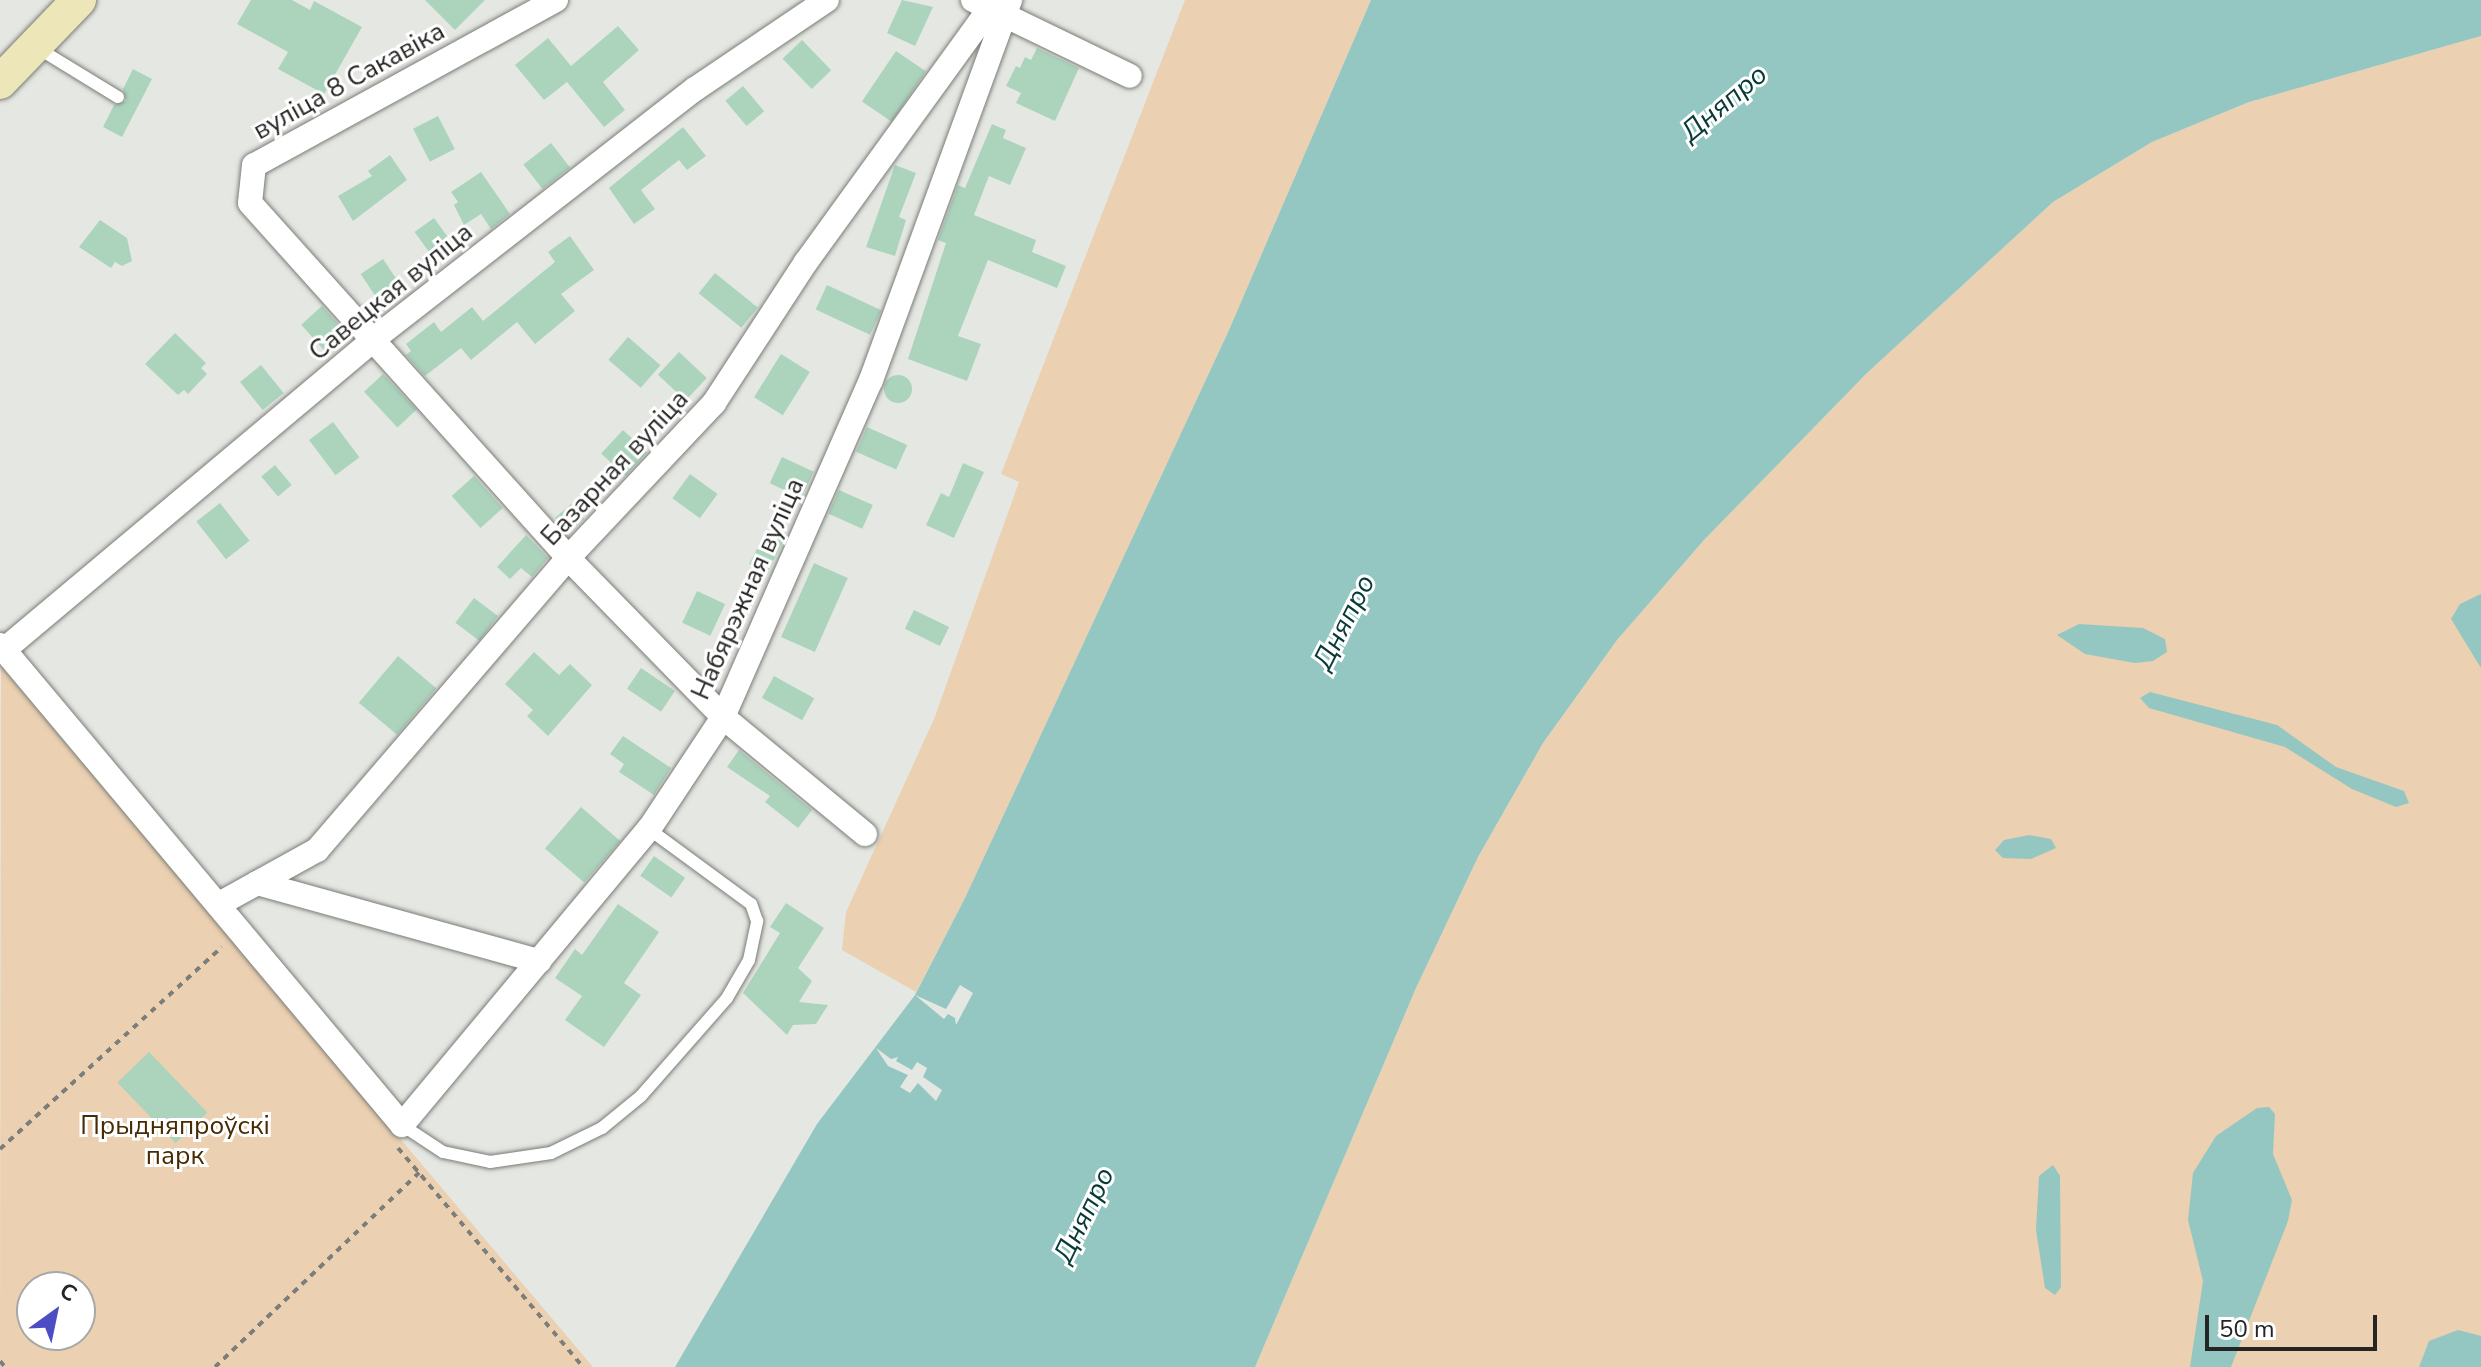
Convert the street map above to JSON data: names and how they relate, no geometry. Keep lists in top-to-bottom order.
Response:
{
  "streets": {
    "street": [
      "вуліца 8 Сакавіка",
      "Савецкая вуліца",
      "Базарная вуліца",
      "Набярэжная вуліца"
    ]
  },
  "crossings": [
    ["вуліца 8 Сакавіка", "Савецкая вуліца"],
    ["Базарная вуліца", "Набярэжная вуліца"]
  ],
  "water": ["Дняпро"],
  "parks": ["Прыдняпроўскі парк"],
  "scale_bar": "50 m",
  "north": "top right"
}
